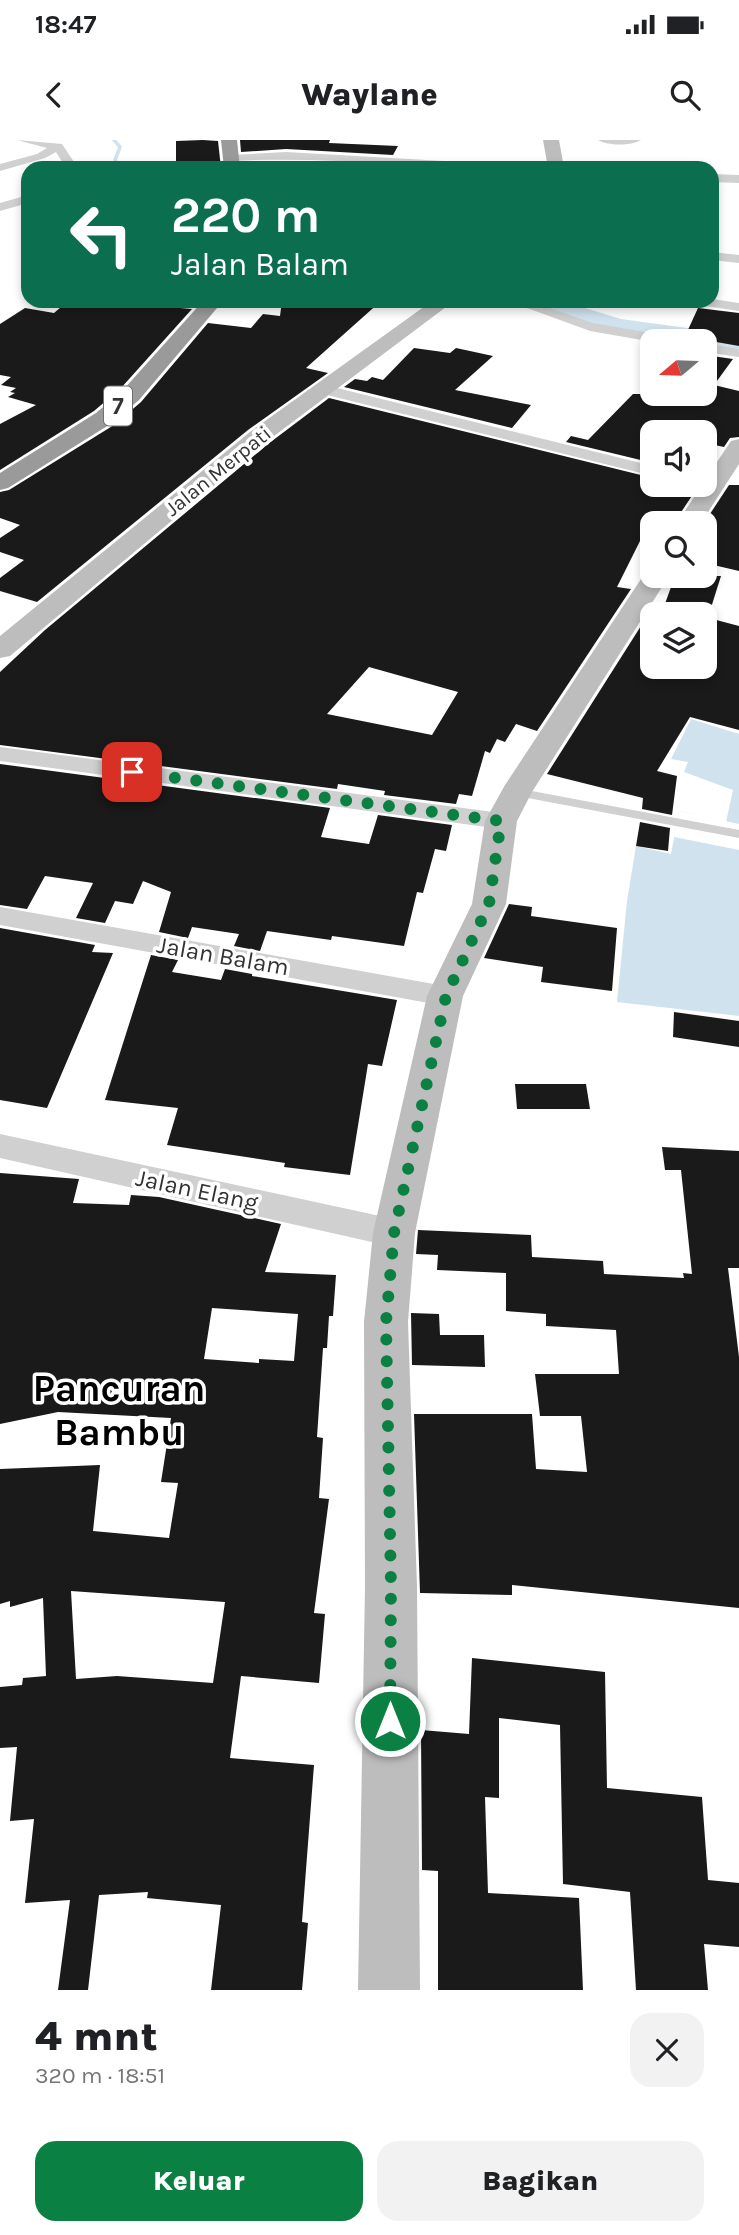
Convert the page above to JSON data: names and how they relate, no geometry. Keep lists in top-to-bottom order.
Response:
{
  "streets": {
    "highway": ["7"],
    "main road": ["Jalan Merpati"],
    "street": ["Jalan Balam", "Jalan Elang"]
  },
  "districts": ["Pancuran Bambu"],
  "north": "left",
  "page": {
    "status": "18:47",
    "header": "Waylane",
    "turn": ["220 m", "Jalan Balam"],
    "heading": ["4 mnt", "320 m · 18:51"],
    "buttons": ["Keluar", "Bagikan"]
  }
}
